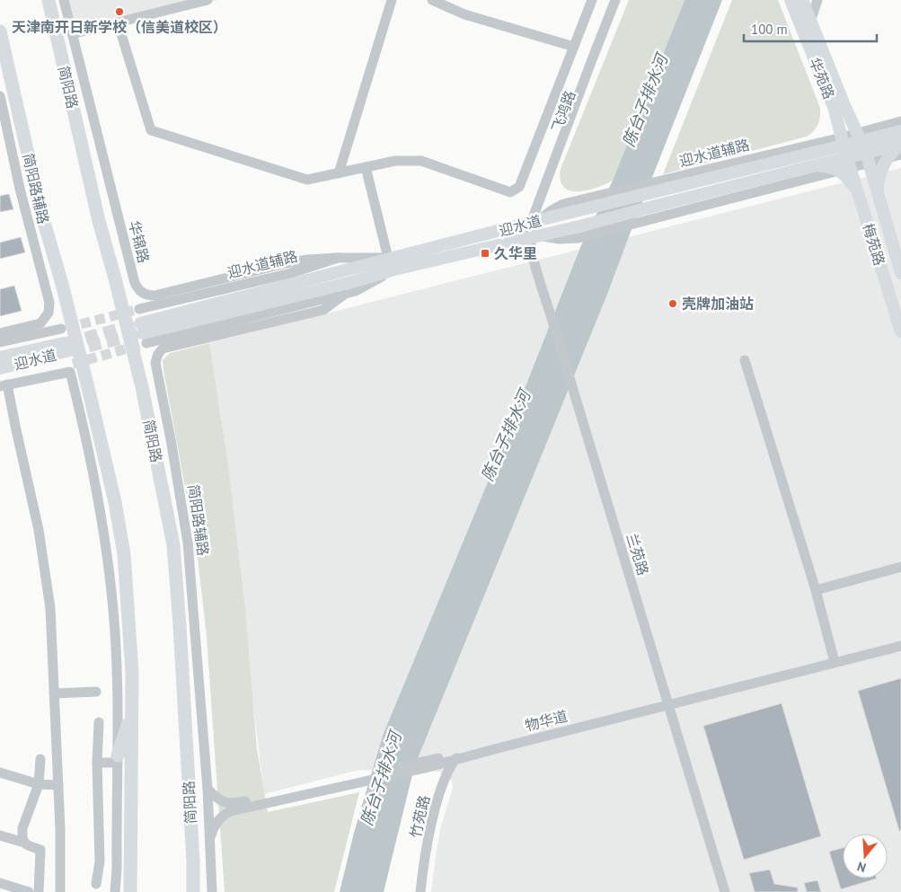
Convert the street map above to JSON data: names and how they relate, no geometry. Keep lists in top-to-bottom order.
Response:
{
  "streets": {
    "highway": ["简阳路"],
    "main road": ["华苑路", "迎水道", "梅苑路"],
    "street": [
      "飞鸿路",
      "迎水道辅路",
      "简阳路辅路",
      "华锦路",
      "兰苑路",
      "物华道",
      "竹苑路"
    ]
  },
  "crossings": [
    ["华苑路", "迎水道辅路"],
    ["华苑路", "迎水道"],
    ["华苑路", "梅苑路"],
    ["飞鸿路", "迎水道辅路"],
    ["飞鸿路", "迎水道"],
    ["飞鸿路", "兰苑路"],
    ["迎水道辅路", "迎水道"],
    ["迎水道辅路", "华锦路"],
    ["迎水道辅路", "梅苑路"],
    ["简阳路辅路", "物华道"],
    ["迎水道", "梅苑路"],
    ["迎水道", "兰苑路"],
    ["兰苑路", "物华道"],
    ["物华道", "竹苑路"]
  ],
  "water": ["陈台子排水河"],
  "places": {
    "other": ["天津南开日新学校（信美道校区）", "壳牌加油站"],
    "transit": ["久华里"]
  },
  "scale_bar": "100 m",
  "north": "bottom"
}
